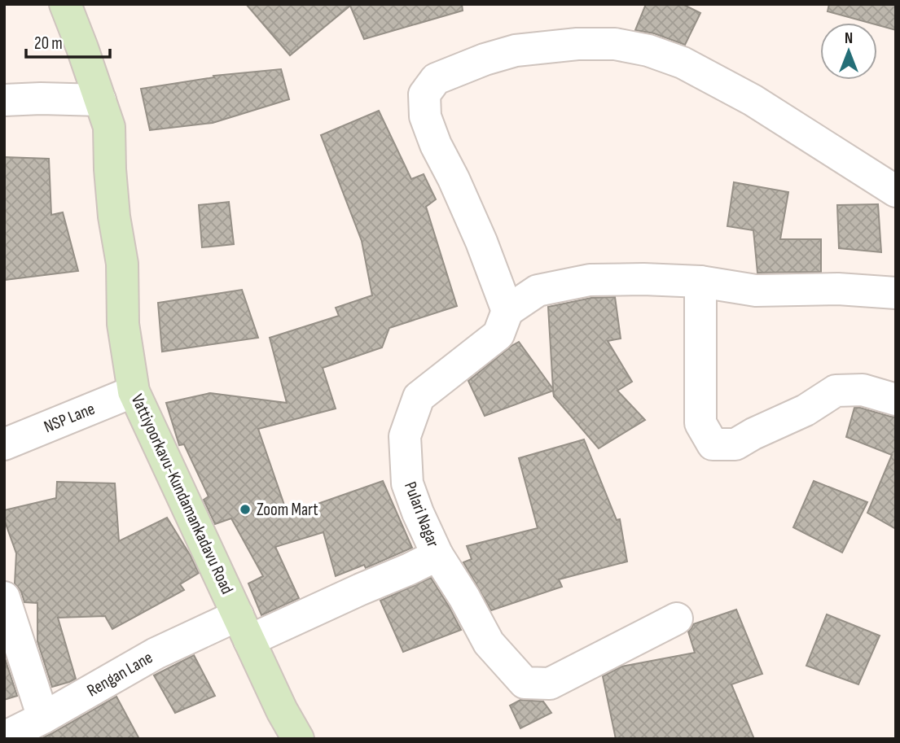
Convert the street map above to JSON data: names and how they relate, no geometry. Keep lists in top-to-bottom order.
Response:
{
  "streets": {
    "street": [
      "NSP Lane",
      "Vattiyoorkavu-Kundamankadavu Road",
      "Pulari Nagar",
      "Rengan Lane"
    ]
  },
  "crossings": [
    ["NSP Lane", "Vattiyoorkavu-Kundamankadavu Road"],
    ["Vattiyoorkavu-Kundamankadavu Road", "Pulari Nagar"],
    ["Vattiyoorkavu-Kundamankadavu Road", "Rengan Lane"],
    ["Pulari Nagar", "Rengan Lane"]
  ],
  "places": ["Zoom Mart"],
  "scale_bar": "20 m",
  "north": "top"
}
